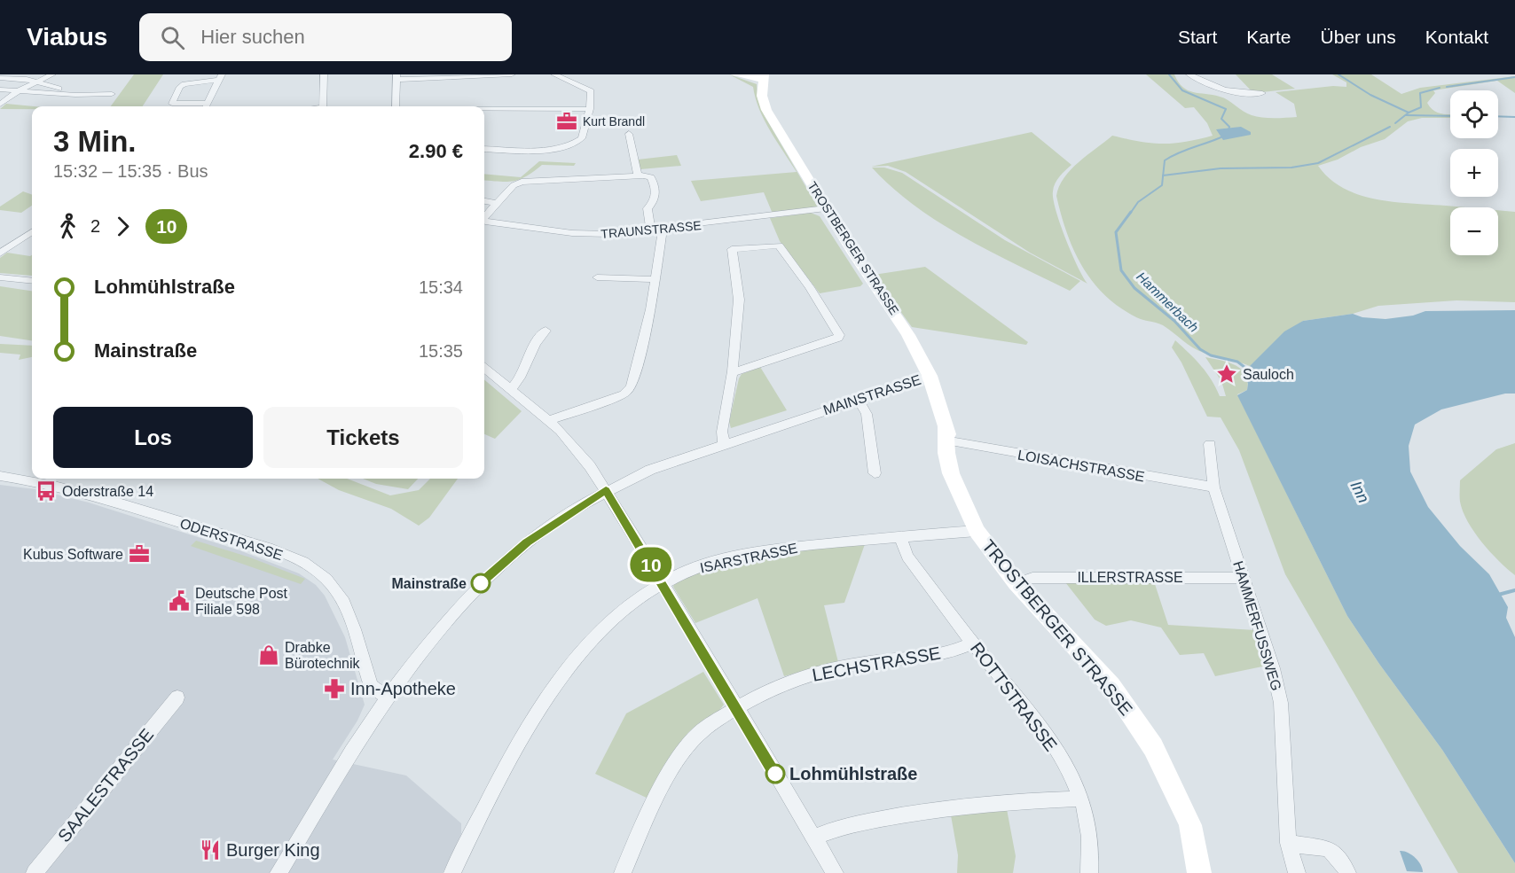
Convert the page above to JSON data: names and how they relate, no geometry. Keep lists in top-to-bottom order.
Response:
{
  "streets": {
    "main road": ["TROSTBERGER STRASSE"],
    "street": [
      "TRAUNSTRASSE",
      "MAINSTRASSE",
      "LOISACHSTRASSE",
      "ODERSTRASSE",
      "ISARSTRASSE",
      "ILLERSTRASSE",
      "HAMMERFUSSWEG",
      "LECHSTRASSE",
      "ROTTSTRASSE",
      "SAALESTRASSE"
    ]
  },
  "crossings": [
    ["TRAUNSTRASSE", "TROSTBERGER STRASSE"],
    ["TROSTBERGER STRASSE", "MAINSTRASSE"],
    ["TROSTBERGER STRASSE", "LOISACHSTRASSE"],
    ["TROSTBERGER STRASSE", "ISARSTRASSE"],
    ["TROSTBERGER STRASSE", "ILLERSTRASSE"],
    ["MAINSTRASSE", "ODERSTRASSE"],
    ["LOISACHSTRASSE", "HAMMERFUSSWEG"],
    ["ISARSTRASSE", "ROTTSTRASSE"],
    ["ILLERSTRASSE", "HAMMERFUSSWEG"],
    ["LECHSTRASSE", "ROTTSTRASSE"]
  ],
  "water": ["Hammerbach", "Inn"],
  "places": {
    "office": ["Kurt Brandl", "Kubus Software"],
    "place": ["Sauloch"],
    "bus stop": ["Oderstraße 14"],
    "other": ["Mainstraße", "Lohmühlstraße"],
    "public building": ["Deutsche Post Filiale 598"],
    "shop": ["Drabke Bürotechnik"],
    "pharmacy": ["Inn-Apotheke"],
    "restaurant": ["Burger King"]
  },
  "lines": ["bus line 10"],
  "page": {
    "header": "Viabus",
    "search": "Hier suchen",
    "nav": [
      "Start",
      "Karte",
      "Über uns",
      "Kontakt"
    ],
    "on_map": "10",
    "map_buttons": ["+", "−"],
    "heading": ["3 Min.", "15:32 – 15:35 · Bus", "2.90 €"],
    "legs": ["2", "10"],
    "list": [
      {
        "name": "Lohmühlstraße",
        "value": "15:34"
      },
      {
        "name": "Mainstraße",
        "value": "15:35"
      }
    ],
    "buttons": ["Los", "Tickets"]
  }
}
